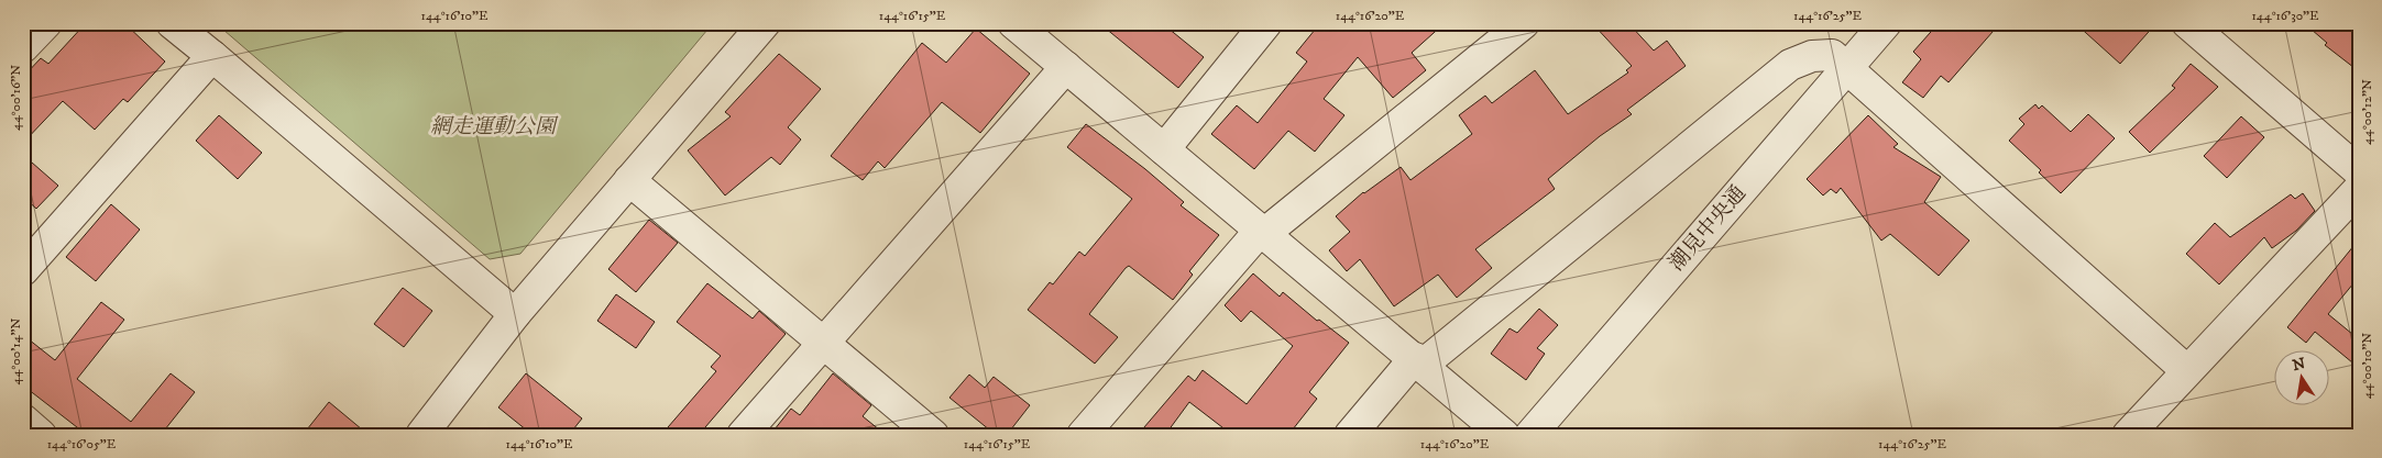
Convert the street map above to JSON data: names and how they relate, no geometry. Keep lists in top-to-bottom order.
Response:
{
  "streets": {
    "street": ["潮見中央通"]
  },
  "parks": ["網走運動公園"],
  "north": "top",
  "coordinates": [
    "144°16'10\"E",
    "144°16'15\"E",
    "144°16'20\"E",
    "144°16'25\"E",
    "144°16'30\"E",
    "44°00'16\"N",
    "44°00'12\"N",
    "44°00'14\"N",
    "44°00'10\"N",
    "144°16'05\"E"
  ]
}
